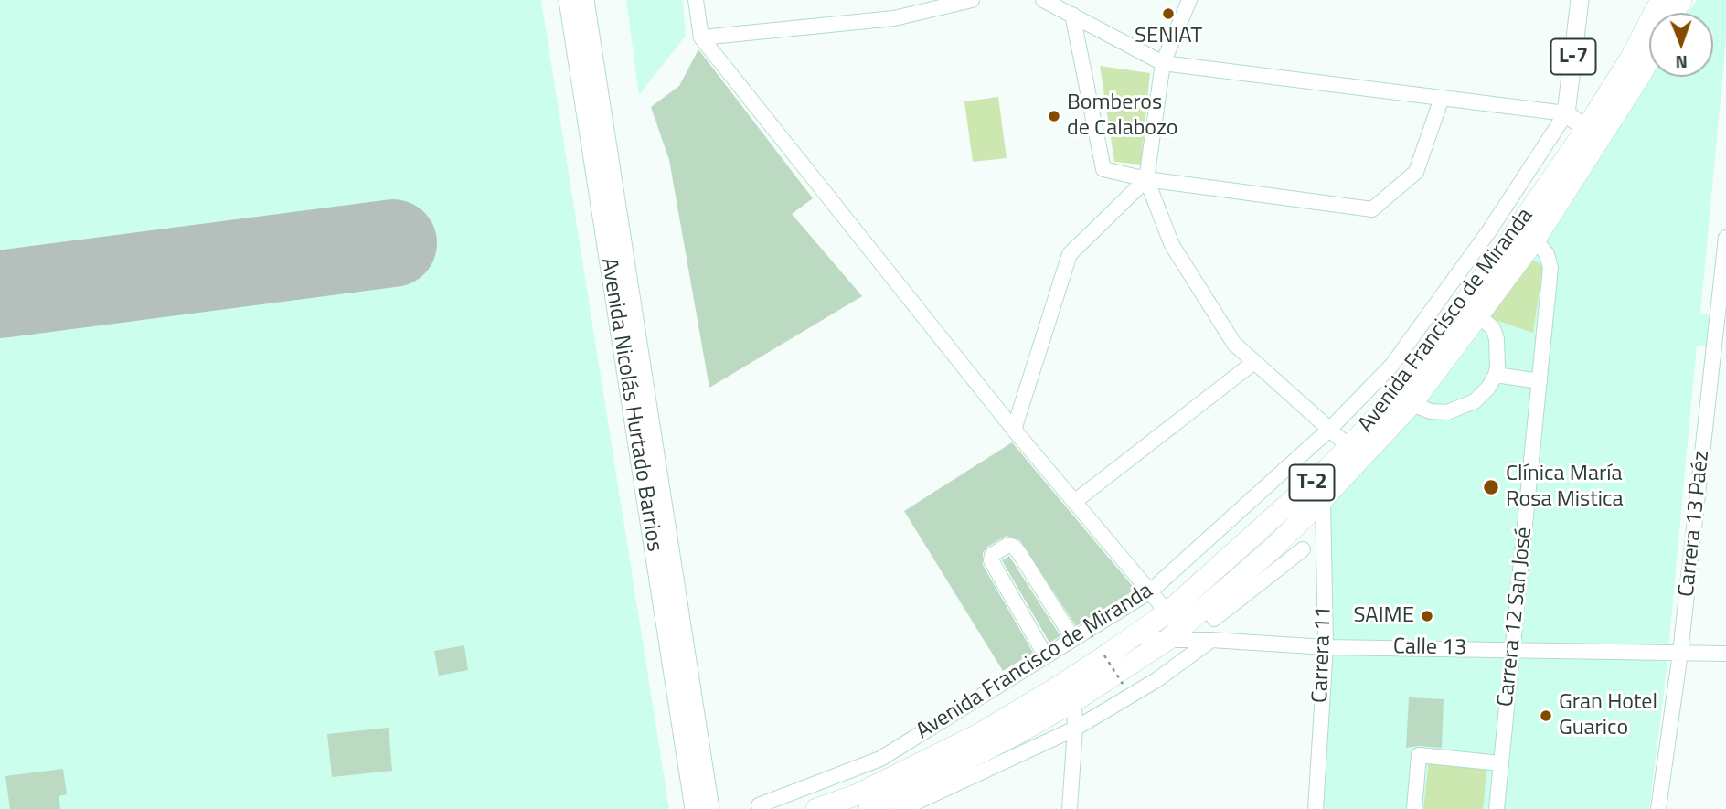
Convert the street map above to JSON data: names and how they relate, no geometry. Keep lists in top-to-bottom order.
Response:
{
  "streets": {
    "highway": ["Avenida Francisco de Miranda", "T-2"],
    "main road": ["L-7", "Avenida Nicolás Hurtado Barrios"],
    "street": [
      "Carrera 13 Paéz",
      "Carrera 12 San José",
      "Calle 13",
      "Carrera 11"
    ]
  },
  "crossings": [
    ["L-7", "Avenida Francisco de Miranda"],
    ["Avenida Francisco de Miranda", "Carrera 12 San José"],
    ["Avenida Francisco de Miranda", "Calle 13"],
    ["Avenida Francisco de Miranda", "Carrera 11"],
    ["Carrera 13 Paéz", "Calle 13"],
    ["Carrera 12 San José", "Calle 13"],
    ["Calle 13", "Carrera 11"]
  ],
  "places": [
    "SENIAT",
    "Bomberos de Calabozo",
    "Clínica María Rosa Mistica",
    "SAIME",
    "Gran Hotel Guarico"
  ],
  "north": "bottom"
}
